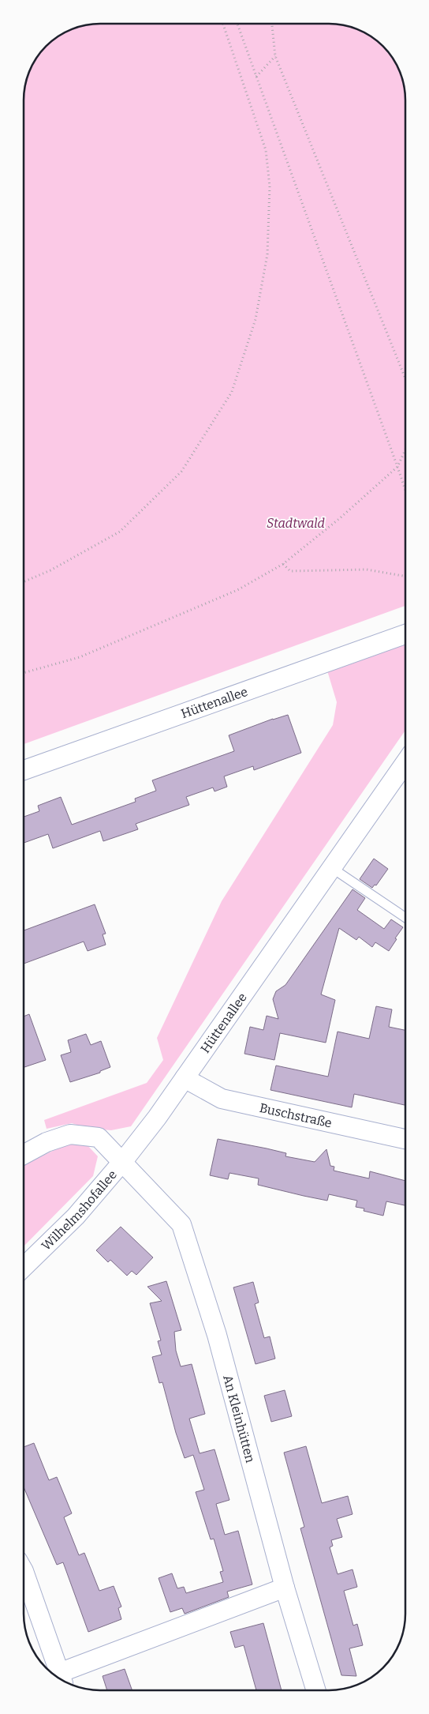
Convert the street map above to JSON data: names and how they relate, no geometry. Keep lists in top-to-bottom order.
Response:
{
  "streets": {
    "street": [
      "Hüttenallee",
      "Buschstraße",
      "Wilhelmshofallee",
      "An Kleinhütten"
    ]
  },
  "crossings": [
    ["Hüttenallee", "Buschstraße"],
    ["Hüttenallee", "Wilhelmshofallee"],
    ["Buschstraße", "Wilhelmshofallee"],
    ["Wilhelmshofallee", "An Kleinhütten"]
  ],
  "parks": ["Stadtwald"]
}
